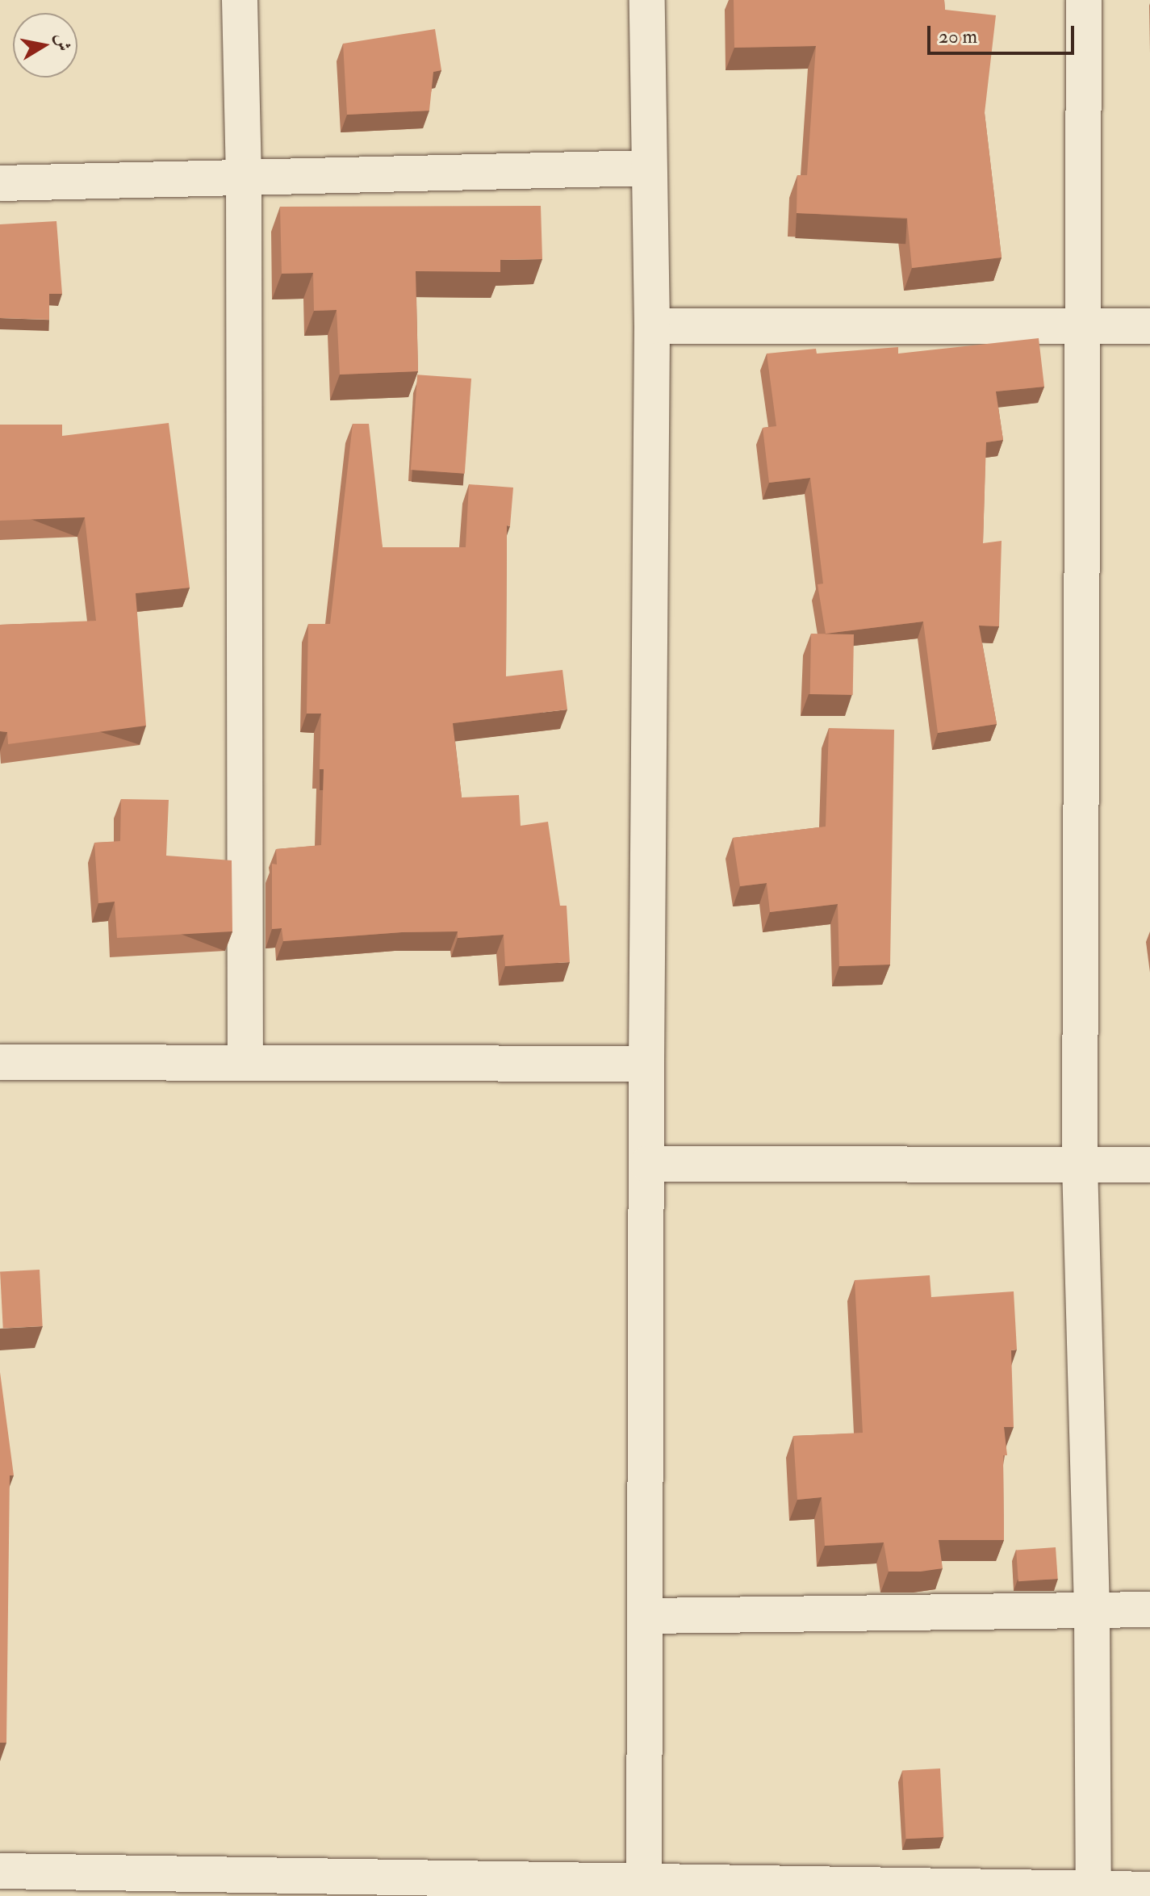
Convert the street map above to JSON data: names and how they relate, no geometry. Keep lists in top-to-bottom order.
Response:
{
  "scale_bar": "20 m",
  "north": "right"
}
